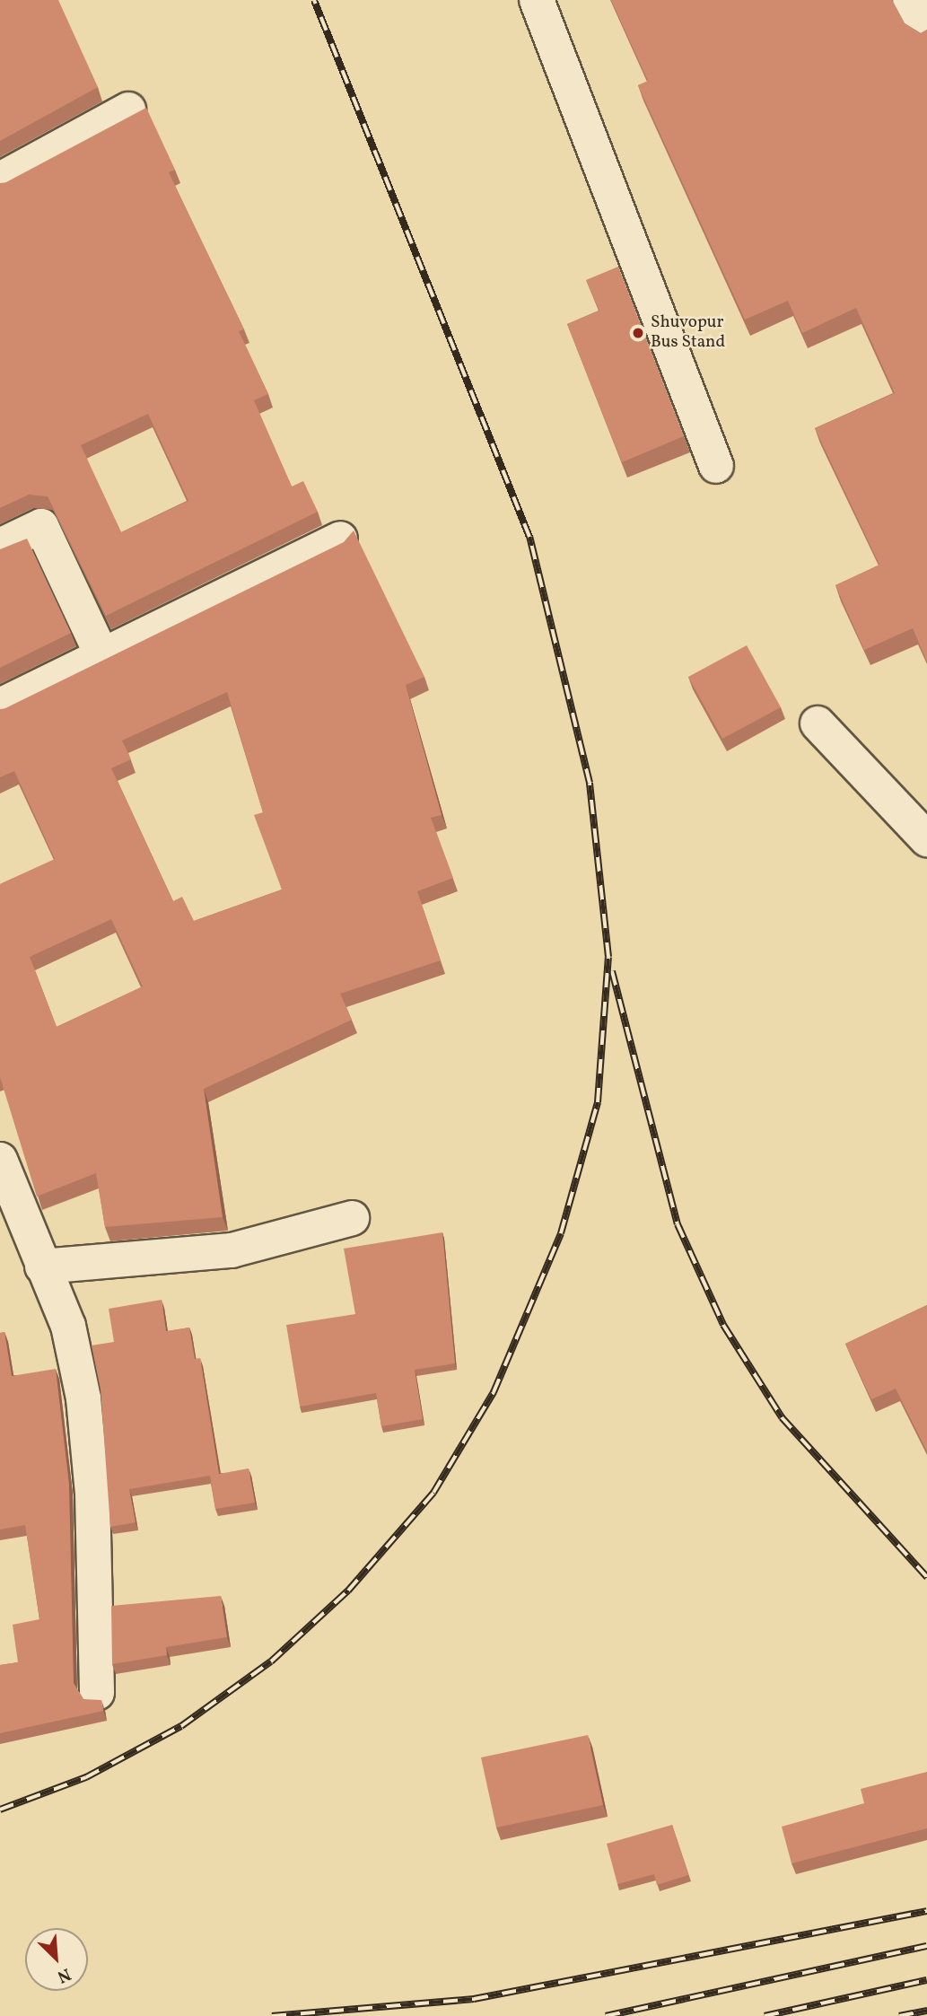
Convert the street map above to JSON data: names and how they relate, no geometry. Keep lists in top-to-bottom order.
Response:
{
  "places": ["Shuvopur Bus Stand"],
  "north": "bottom right"
}
